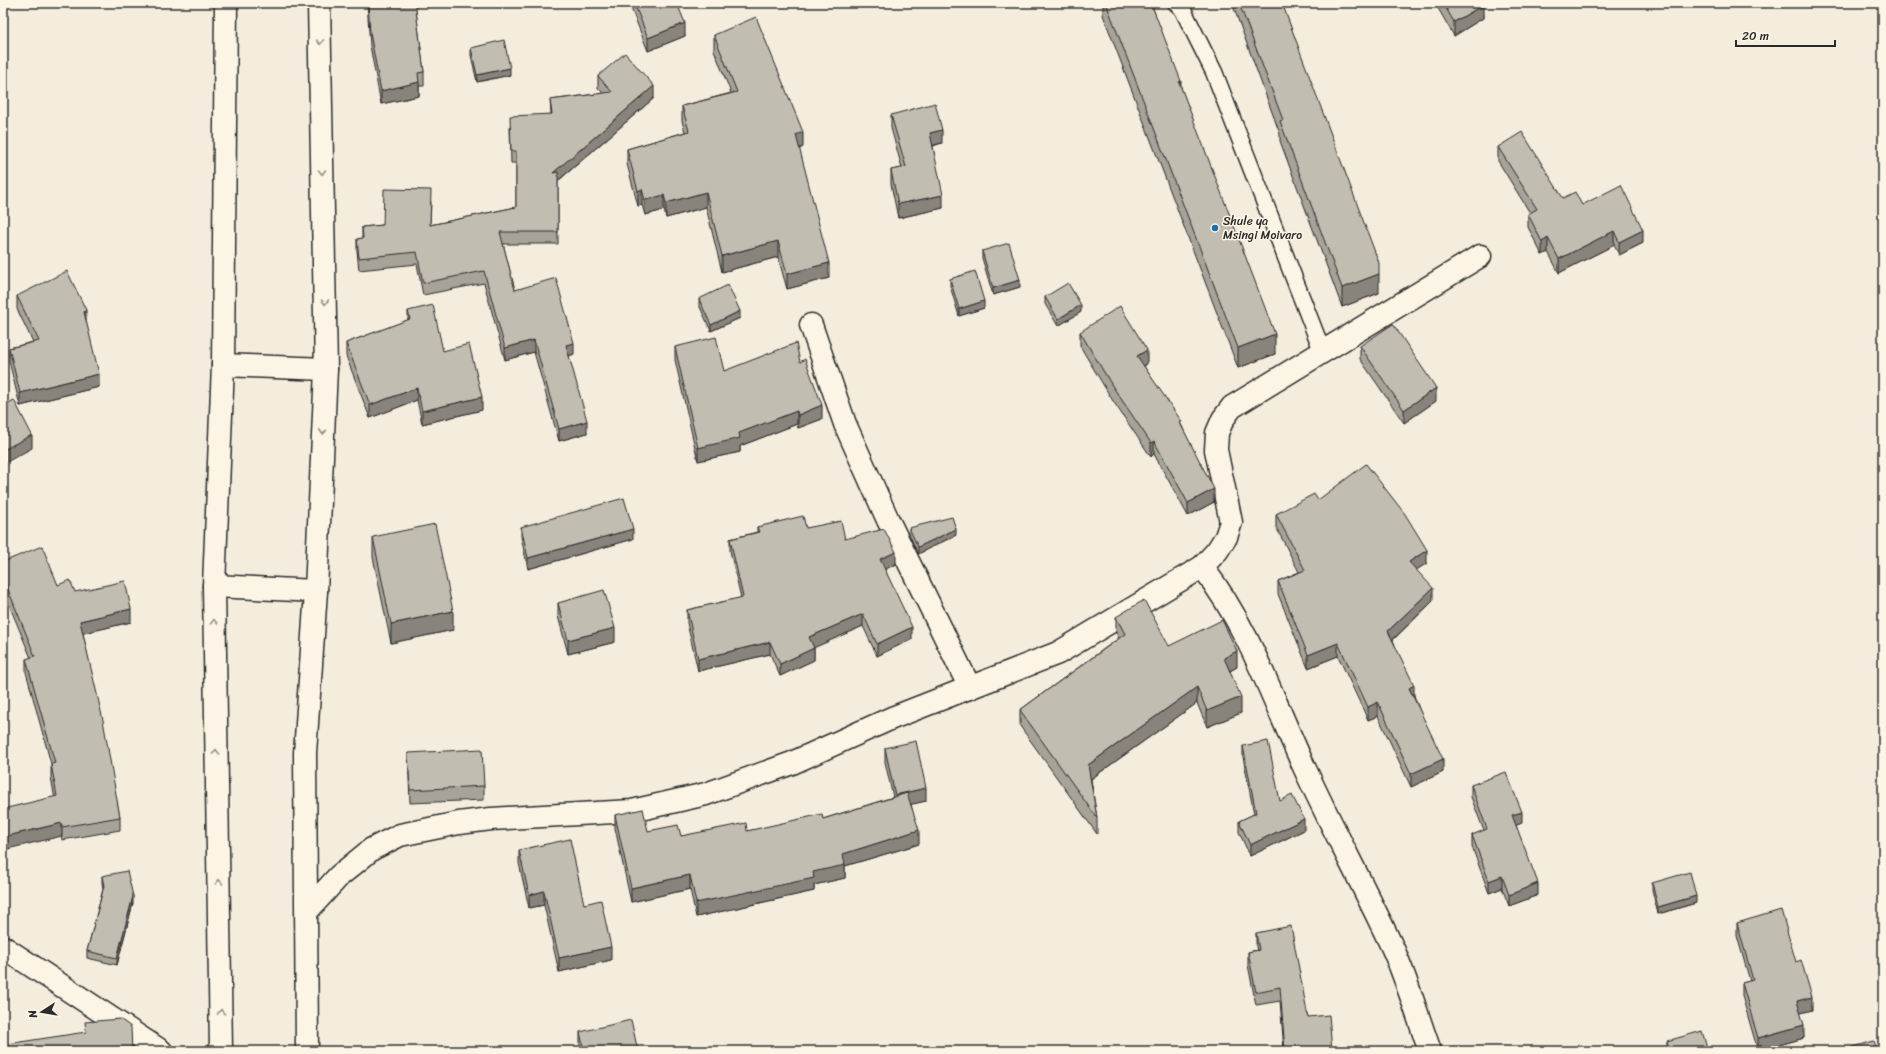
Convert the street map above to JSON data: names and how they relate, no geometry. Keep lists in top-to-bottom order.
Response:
{
  "places": ["Shule ya Msingi Moivaro"],
  "scale_bar": "20 m",
  "north": "left"
}
